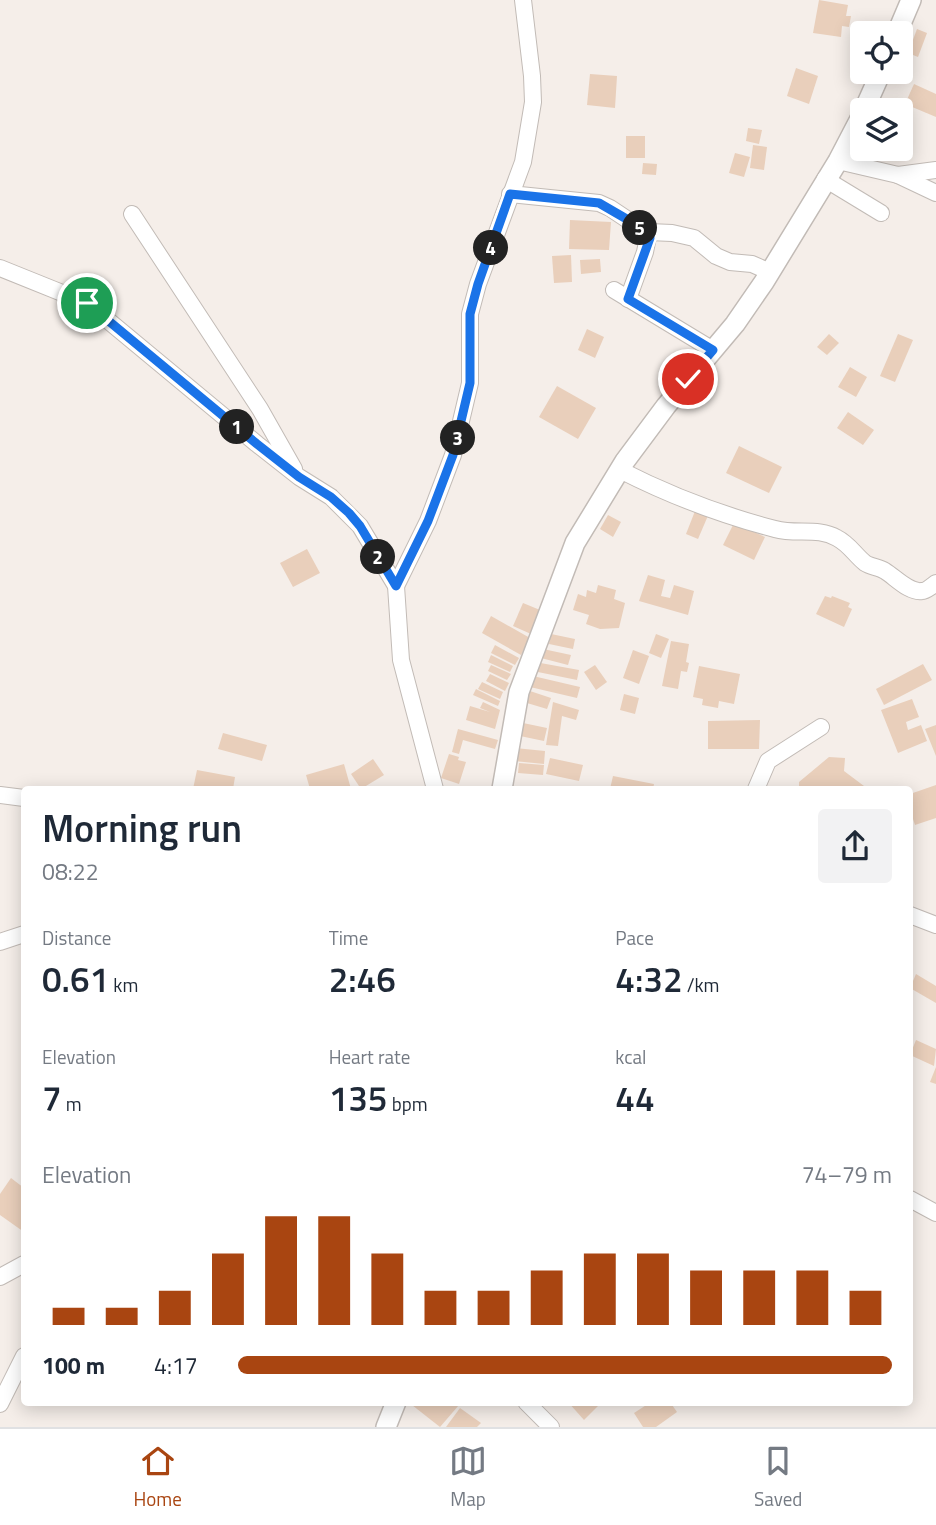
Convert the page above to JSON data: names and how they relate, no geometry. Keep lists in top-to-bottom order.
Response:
{
  "page": {
    "pins": [
      "5",
      "4",
      "1",
      "3",
      "2"
    ],
    "heading": ["Morning run", "08:22"],
    "stats": [
      ["Distance", "0.61 km"],
      ["Time", "2:46"],
      ["Pace", "4:32 /km"],
      ["Elevation", "7 m"],
      ["Heart rate", "135 bpm"],
      ["kcal", "44"]
    ],
    "chart": ["Elevation", "74–79 m"],
    "list": [
      {
        "name": "100 m",
        "note": "4:17"
      }
    ],
    "tabs": ["Home", "Map", "Saved"]
  }
}
